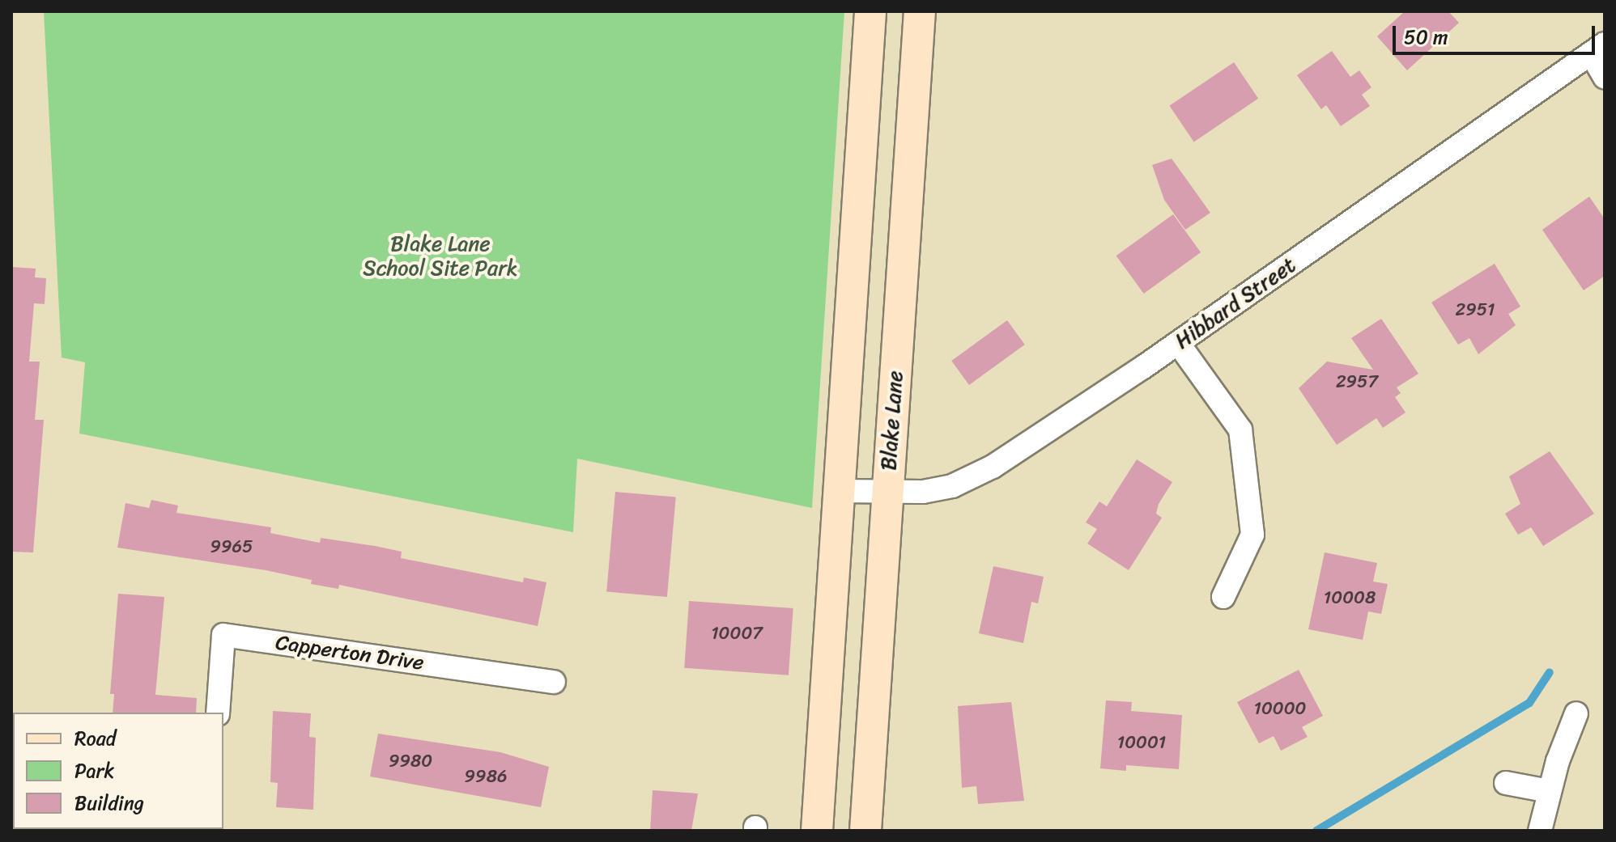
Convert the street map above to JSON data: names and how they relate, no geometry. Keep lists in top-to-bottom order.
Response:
{
  "streets": {
    "main road": ["Blake Lane"],
    "street": ["Hibbard Street", "Capperton Drive"]
  },
  "crossings": [
    ["Hibbard Street", "Blake Lane"]
  ],
  "parks": ["Blake Lane School Site Park"],
  "house_numbers": [
    "2951",
    "2957",
    "9965",
    "10008",
    "10007",
    "10000",
    "10001",
    "9980",
    "9986"
  ],
  "legend": ["Road", "Park", "Building"],
  "scale_bar": "50 m"
}
